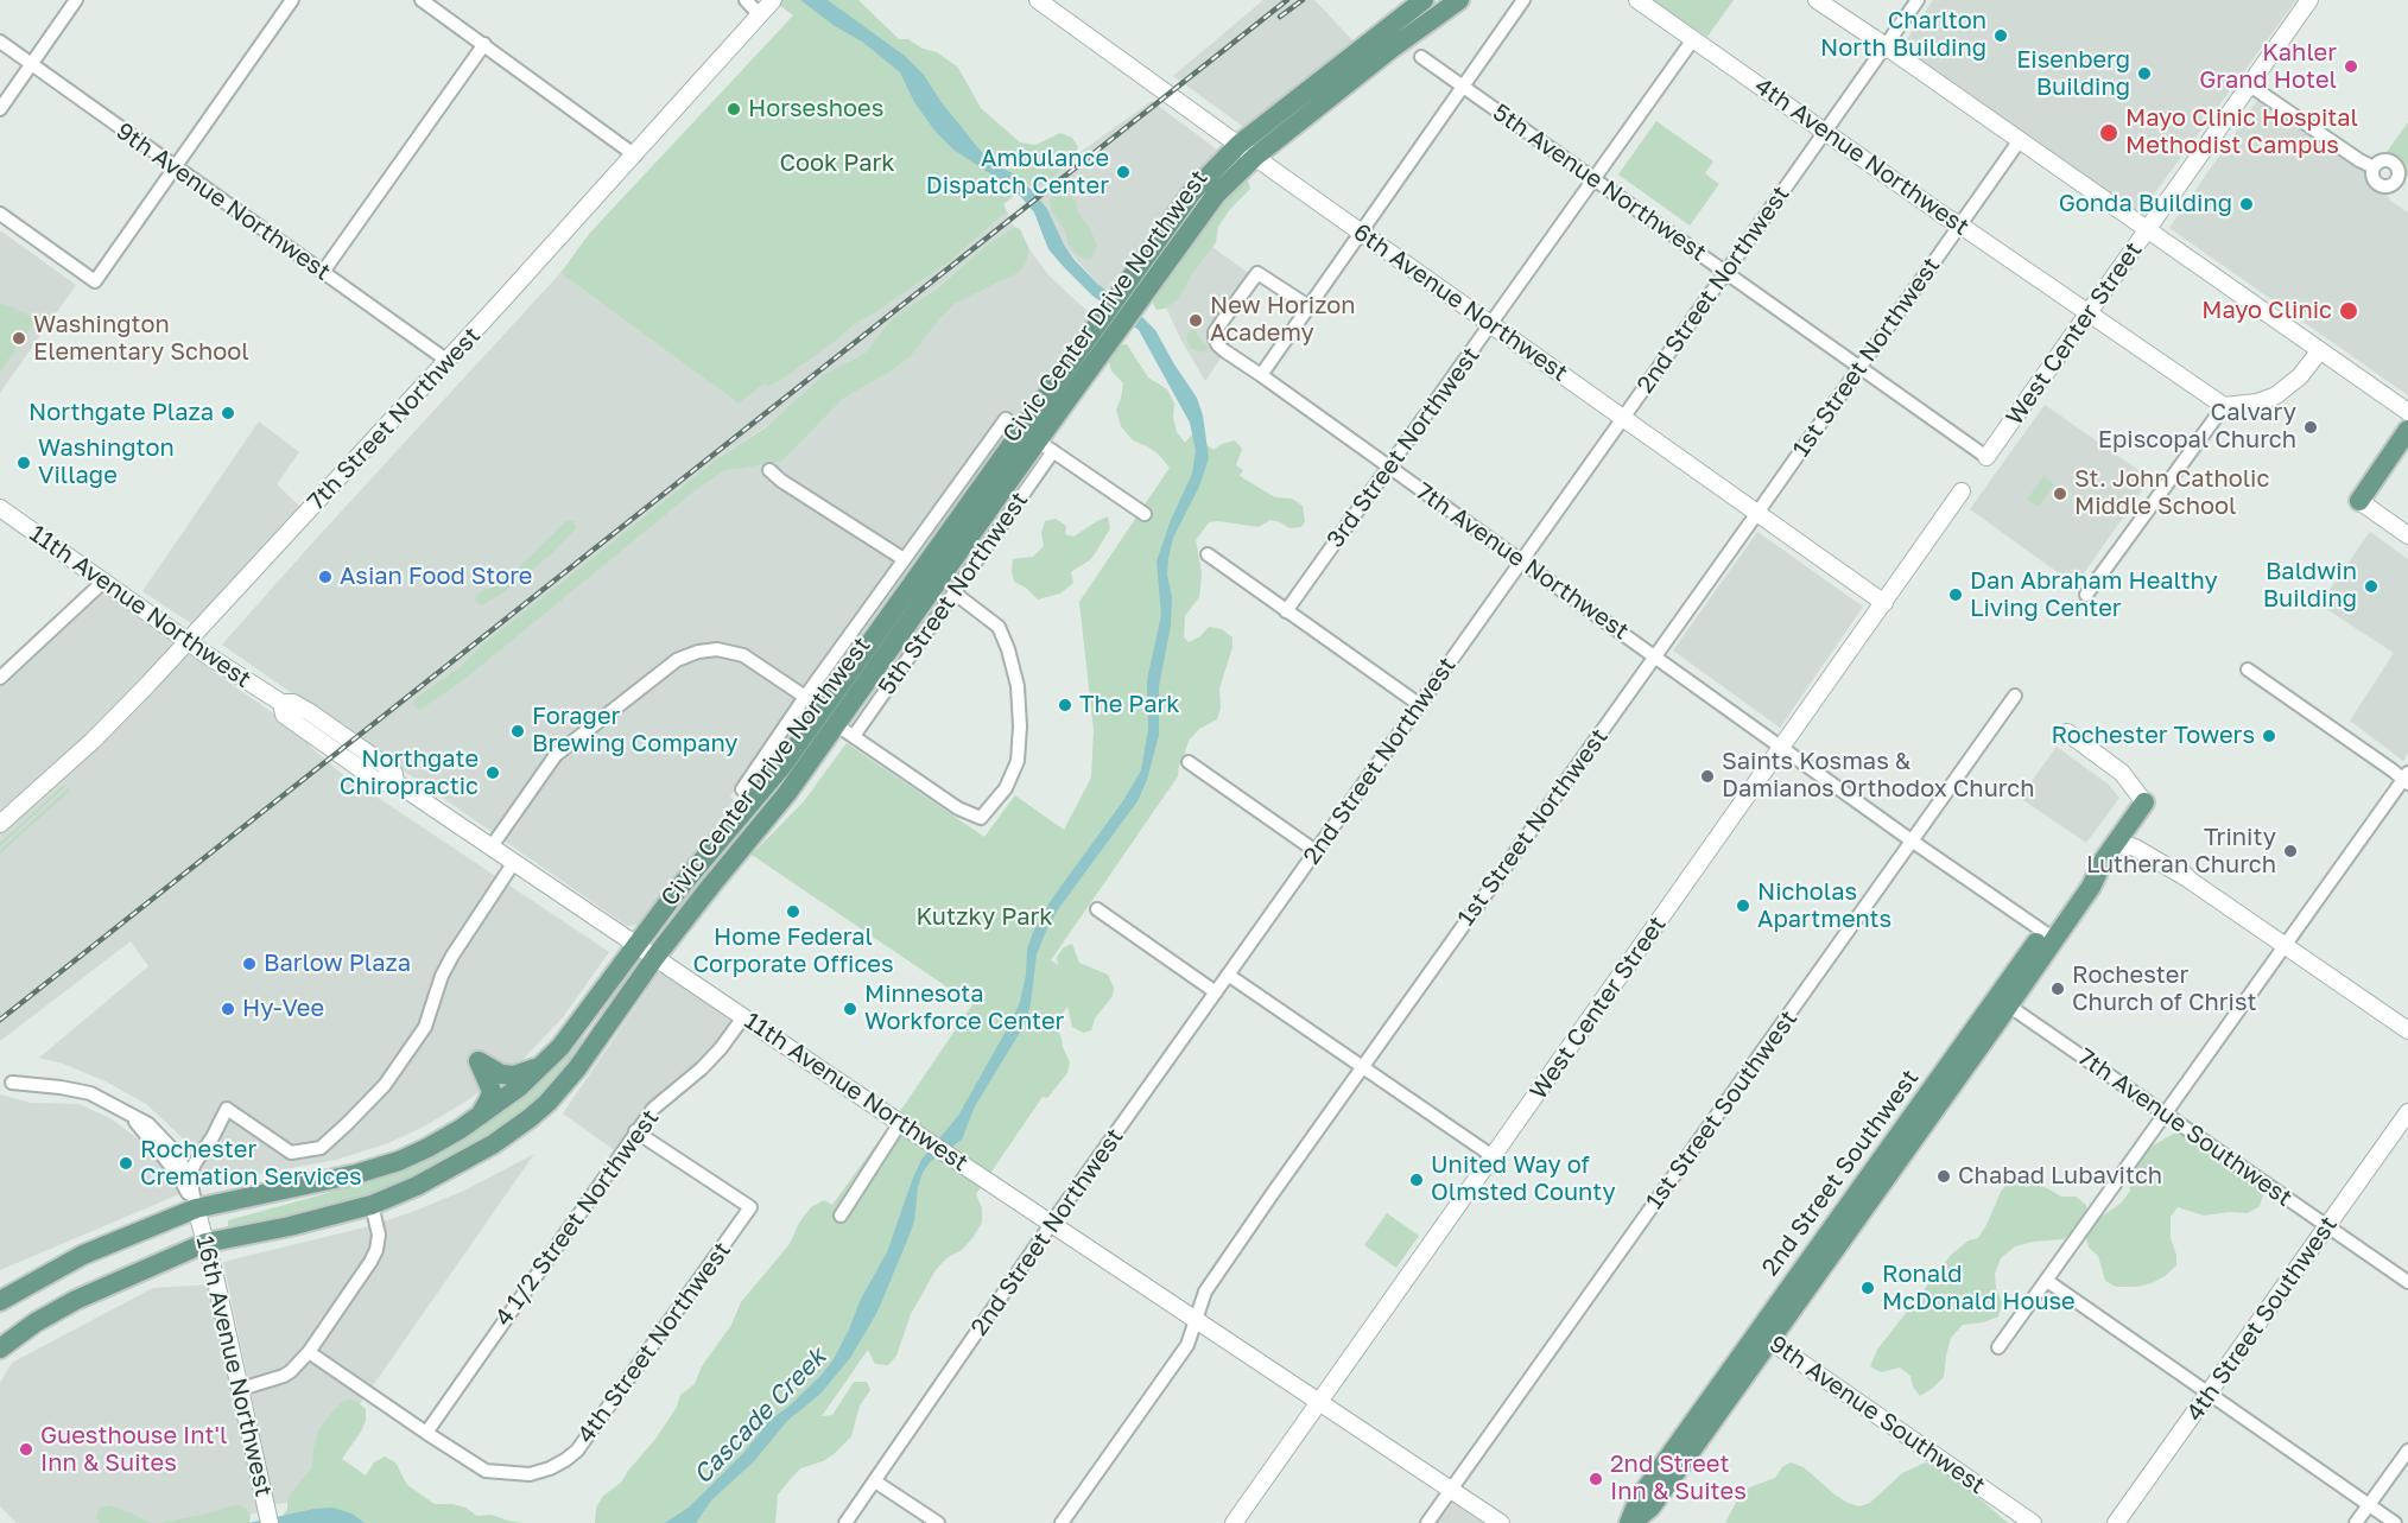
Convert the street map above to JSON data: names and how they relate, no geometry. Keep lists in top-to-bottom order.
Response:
{
  "streets": {
    "main road": ["Civic Center Drive Northwest", "2nd Street Southwest"],
    "street": [
      "4th Avenue Northwest",
      "5th Avenue Northwest",
      "9th Avenue Northwest",
      "2nd Street Northwest",
      "6th Avenue Northwest",
      "West Center Street",
      "1st Street Northwest",
      "7th Street Northwest",
      "3rd Street Northwest",
      "7th Avenue Northwest",
      "5th Street Northwest",
      "11th Avenue Northwest",
      "1st Street Southwest",
      "7th Avenue Southwest",
      "4 1/2 Street Northwest",
      "4th Street Southwest",
      "4th Street Northwest",
      "16th Avenue Northwest",
      "9th Avenue Southwest"
    ]
  },
  "crossings": [
    ["4th Avenue Northwest", "2nd Street Northwest"],
    ["4th Avenue Northwest", "West Center Street"],
    ["4th Avenue Northwest", "1st Street Northwest"],
    ["4th Avenue Northwest", "3rd Street Northwest"],
    ["5th Avenue Northwest", "2nd Street Northwest"],
    ["5th Avenue Northwest", "West Center Street"],
    ["5th Avenue Northwest", "1st Street Northwest"],
    ["5th Avenue Northwest", "3rd Street Northwest"],
    ["9th Avenue Northwest", "7th Street Northwest"],
    ["2nd Street Northwest", "6th Avenue Northwest"],
    ["2nd Street Northwest", "7th Avenue Northwest"],
    ["2nd Street Northwest", "11th Avenue Northwest"],
    ["6th Avenue Northwest", "Civic Center Drive Northwest"],
    ["6th Avenue Northwest", "West Center Street"],
    ["6th Avenue Northwest", "1st Street Northwest"],
    ["6th Avenue Northwest", "3rd Street Northwest"],
    ["Civic Center Drive Northwest", "5th Street Northwest"],
    ["Civic Center Drive Northwest", "11th Avenue Northwest"],
    ["Civic Center Drive Northwest", "16th Avenue Northwest"],
    ["West Center Street", "7th Avenue Northwest"],
    ["West Center Street", "11th Avenue Northwest"],
    ["1st Street Northwest", "7th Avenue Northwest"],
    ["1st Street Northwest", "11th Avenue Northwest"],
    ["7th Street Northwest", "11th Avenue Northwest"],
    ["3rd Street Northwest", "7th Avenue Northwest"],
    ["11th Avenue Northwest", "1st Street Southwest"],
    ["11th Avenue Northwest", "4 1/2 Street Northwest"],
    ["7th Avenue Southwest", "2nd Street Southwest"],
    ["7th Avenue Southwest", "4th Street Southwest"],
    ["2nd Street Southwest", "9th Avenue Southwest"],
    ["4 1/2 Street Northwest", "4th Street Northwest"]
  ],
  "water": ["Cascade Creek"],
  "parks": ["Cook Park", "Kutzky Park"],
  "places": [
    "Charlton North Building",
    "Kahler Grand Hotel",
    "Eisenberg Building",
    "Horseshoes",
    "Mayo Clinic Hospital Methodist Campus",
    "Ambulance Dispatch Center",
    "Gonda Building",
    "Mayo Clinic",
    "New Horizon Academy",
    "Washington Elementary School",
    "Northgate Plaza",
    "Calvary Episcopal Church",
    "Washington Village",
    "St. John Catholic Middle School",
    "Asian Food Store",
    "Baldwin Building",
    "Dan Abraham Healthy Living Center",
    "The Park",
    "Forager Brewing Company",
    "Rochester Towers",
    "Northgate Chiropractic",
    "Saints Kosmas & Damianos Orthodox Church",
    "Trinity Lutheran Church",
    "Nicholas Apartments",
    "Home Federal Corporate Offices",
    "Barlow Plaza",
    "Rochester Church of Christ",
    "Hy-Vee",
    "Minnesota Workforce Center",
    "Rochester Cremation Services",
    "Chabad Lubavitch",
    "United Way of Olmsted County",
    "Ronald McDonald House",
    "Guesthouse Int'l Inn & Suites",
    "2nd Street Inn & Suites"
  ]
}
